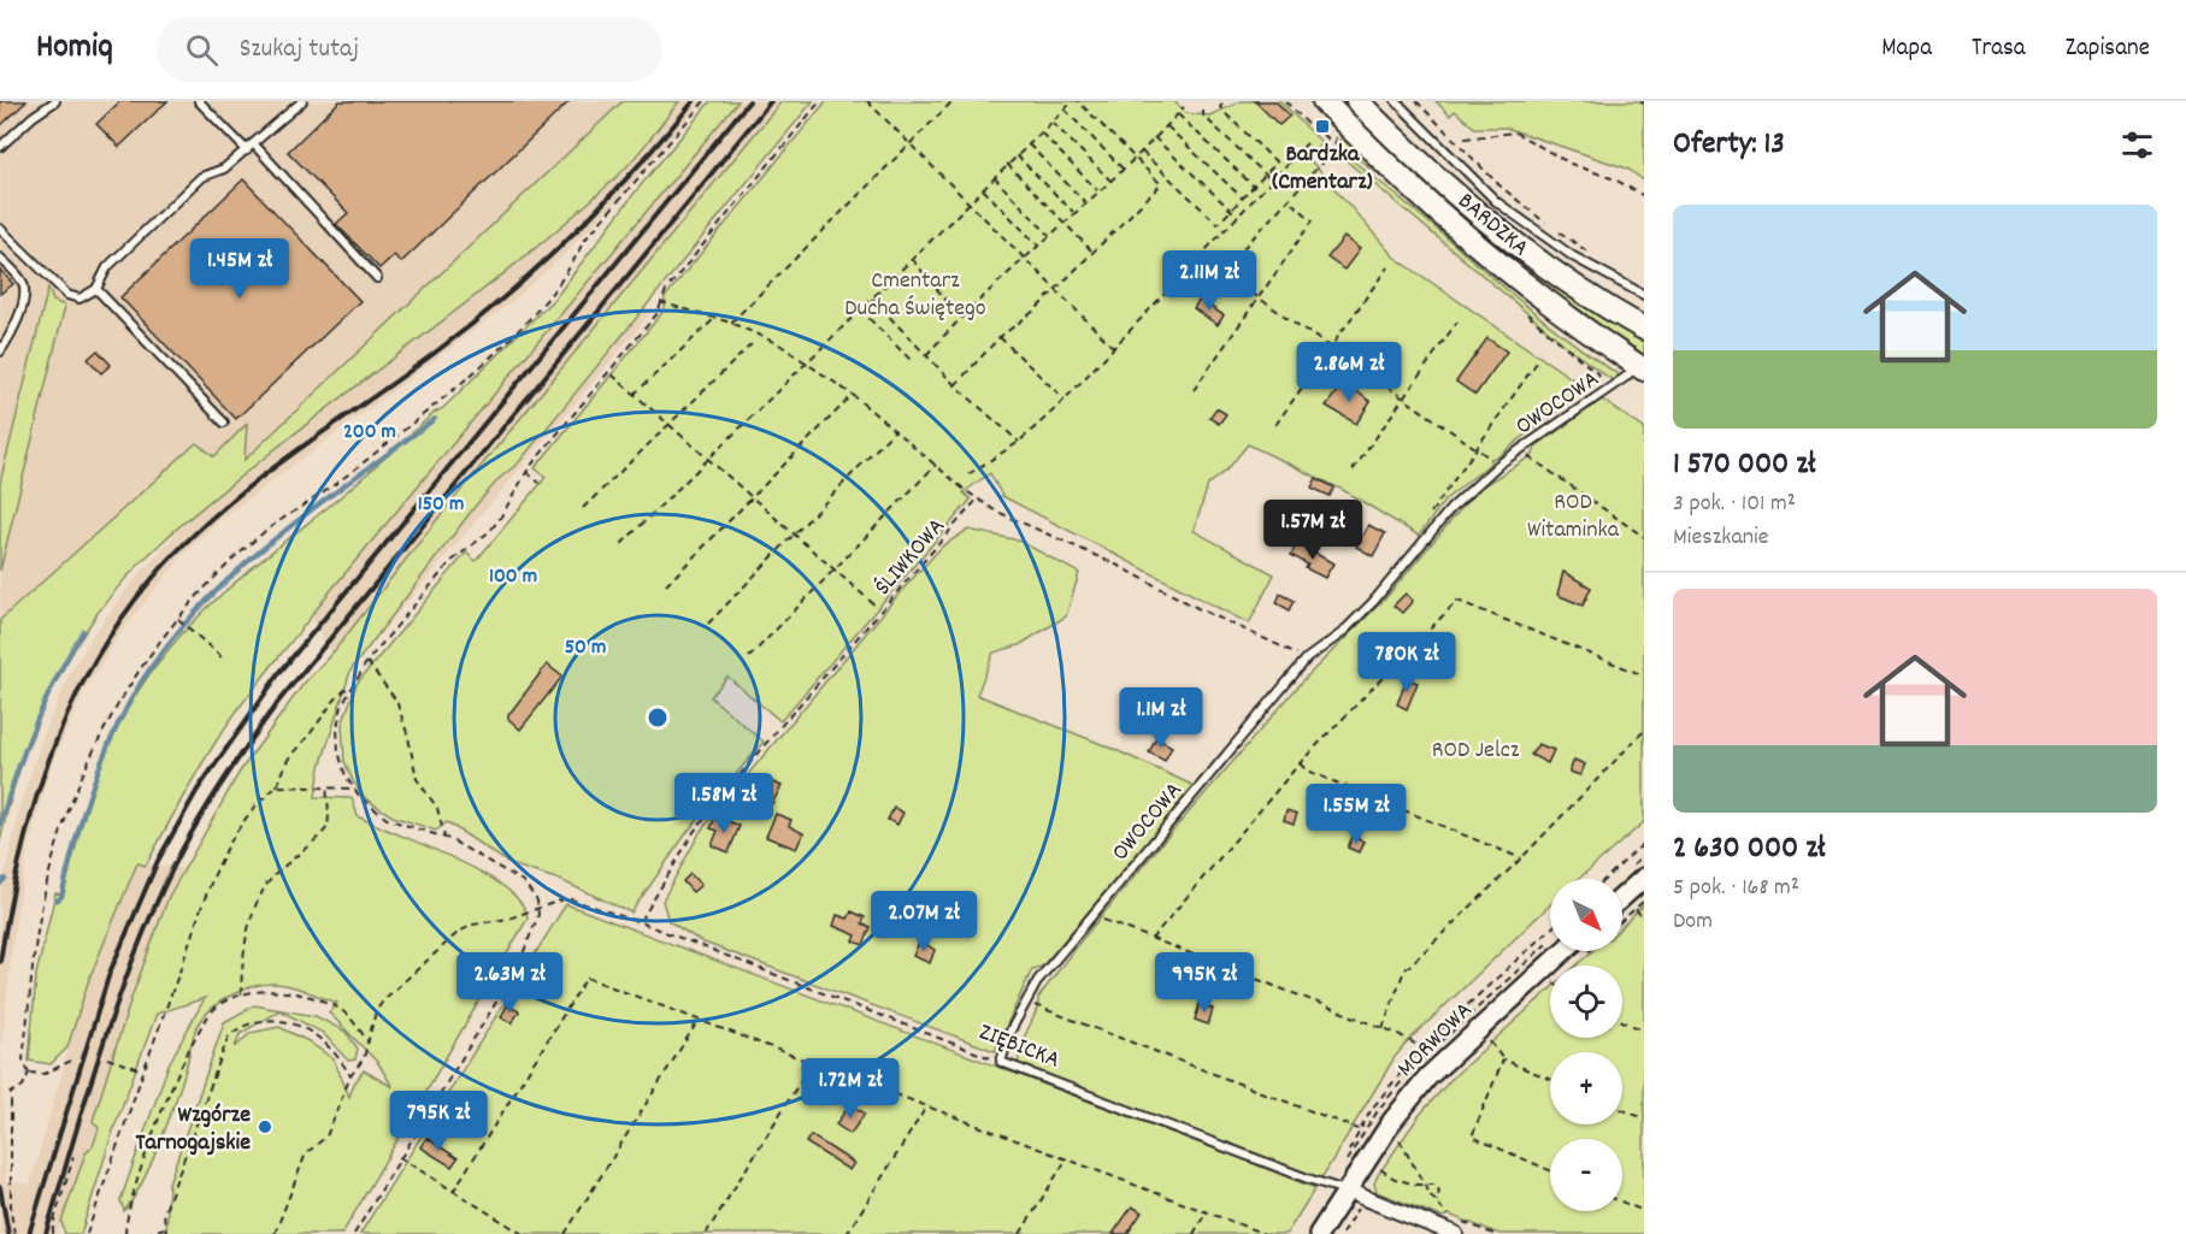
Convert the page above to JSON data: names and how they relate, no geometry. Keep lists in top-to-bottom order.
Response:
{
  "streets": {
    "main road": ["BARDZKA"],
    "street": ["MORWOWA", "ZIĘBICKA"],
    "lane": ["OWOCOWA"],
    "path": ["ŚLIWKOWA"]
  },
  "crossings": [
    ["BARDZKA", "OWOCOWA"],
    ["OWOCOWA", "ZIĘBICKA"],
    ["ŚLIWKOWA", "ZIĘBICKA"],
    ["MORWOWA", "ZIĘBICKA"]
  ],
  "parks": ["Cmentarz Ducha Świętego", "ROD Witaminka", "ROD Jelcz"],
  "places": {
    "transit": ["Bardzka (Cmentarz)"],
    "other": ["Wzgórze Tarnogajskie"]
  },
  "north": "bottom right",
  "page": {
    "header": "Homiq",
    "search": "Szukaj tutaj",
    "nav": ["Mapa", "Trasa", "Zapisane"],
    "heading": "Oferty: 13",
    "list": [
      {
        "name": "1 570 000 zł",
        "note": "3 pok. · 101 m² · Mieszkanie"
      },
      {
        "name": "2 630 000 zł",
        "note": "5 pok. · 168 m² · Dom"
      }
    ],
    "price": [
      "1.45M zł",
      "2.11M zł",
      "2.86M zł",
      "1.57M zł",
      "780K zł",
      "1.1M zł",
      "1.58M zł",
      "1.55M zł",
      "2.07M zł",
      "2.63M zł",
      "995K zł",
      "1.72M zł",
      "795K zł"
    ],
    "map_buttons": ["+", "−"]
  },
  "rings": [
    "200 m",
    "150 m",
    "100 m",
    "50 m"
  ]
}
